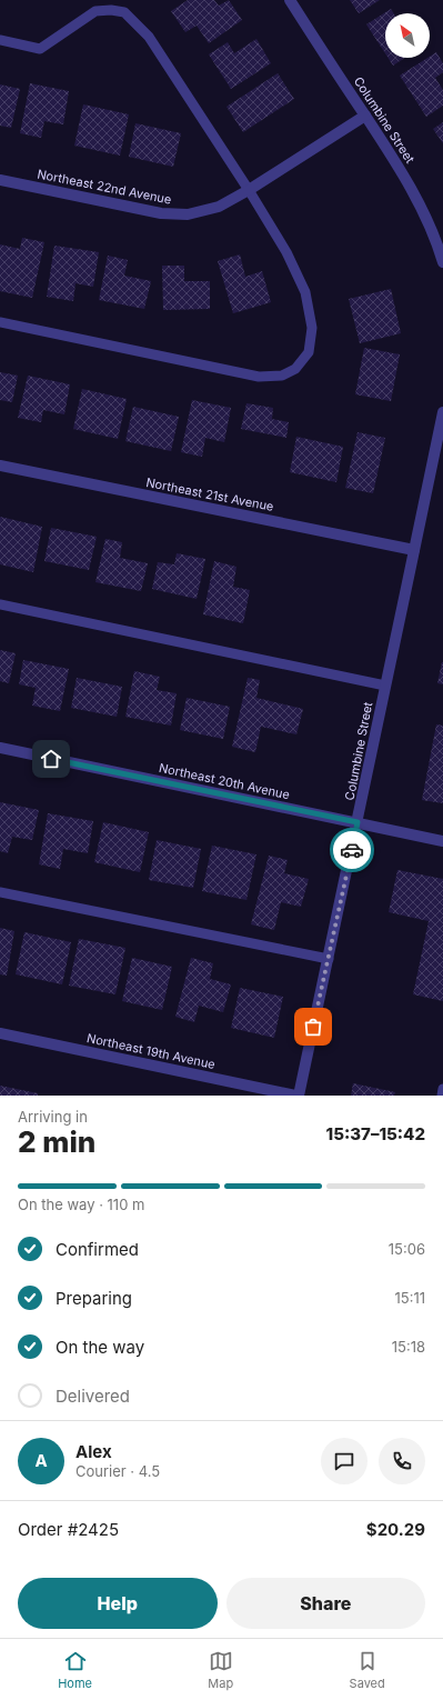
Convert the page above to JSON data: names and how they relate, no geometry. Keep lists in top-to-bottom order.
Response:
{
  "streets": {
    "street": [
      "Columbine Street",
      "Northeast 22nd Avenue",
      "Northeast 21st Avenue",
      "Northeast 20th Avenue",
      "Northeast 19th Avenue"
    ]
  },
  "crossings": [
    ["Columbine Street", "Northeast 22nd Avenue"],
    ["Columbine Street", "Northeast 21st Avenue"],
    ["Columbine Street", "Northeast 20th Avenue"],
    ["Columbine Street", "Northeast 19th Avenue"]
  ],
  "north": "top left",
  "page": {
    "heading": ["2 min", "Arriving in", "15:37–15:42"],
    "panel": [
      "Alex",
      "Courier · 4.5",
      "Order #2425",
      "$20.29"
    ],
    "bar": "On the way · 110 m",
    "list": [
      ["Confirmed", "15:06"],
      ["Preparing", "15:11"],
      ["On the way", "15:18"],
      "Delivered"
    ],
    "round": "A",
    "buttons": ["Help", "Share"],
    "tabs": ["Home", "Map", "Saved"]
  }
}
